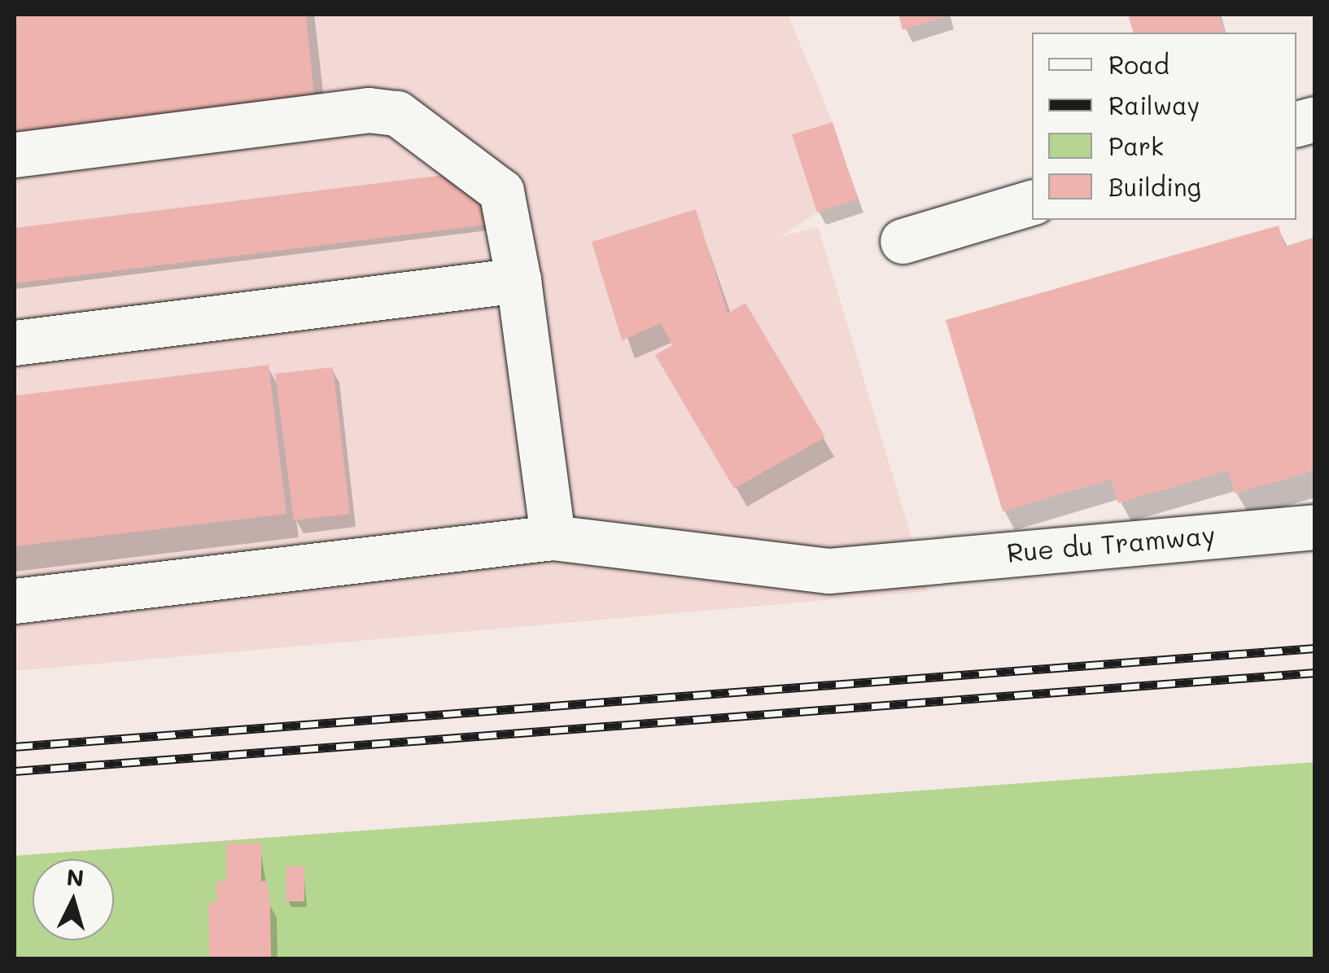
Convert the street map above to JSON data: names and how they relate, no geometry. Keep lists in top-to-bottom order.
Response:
{
  "streets": {
    "street": ["Rue du Tramway"]
  },
  "legend": [
    "Road",
    "Railway",
    "Park",
    "Building"
  ],
  "north": "top"
}
